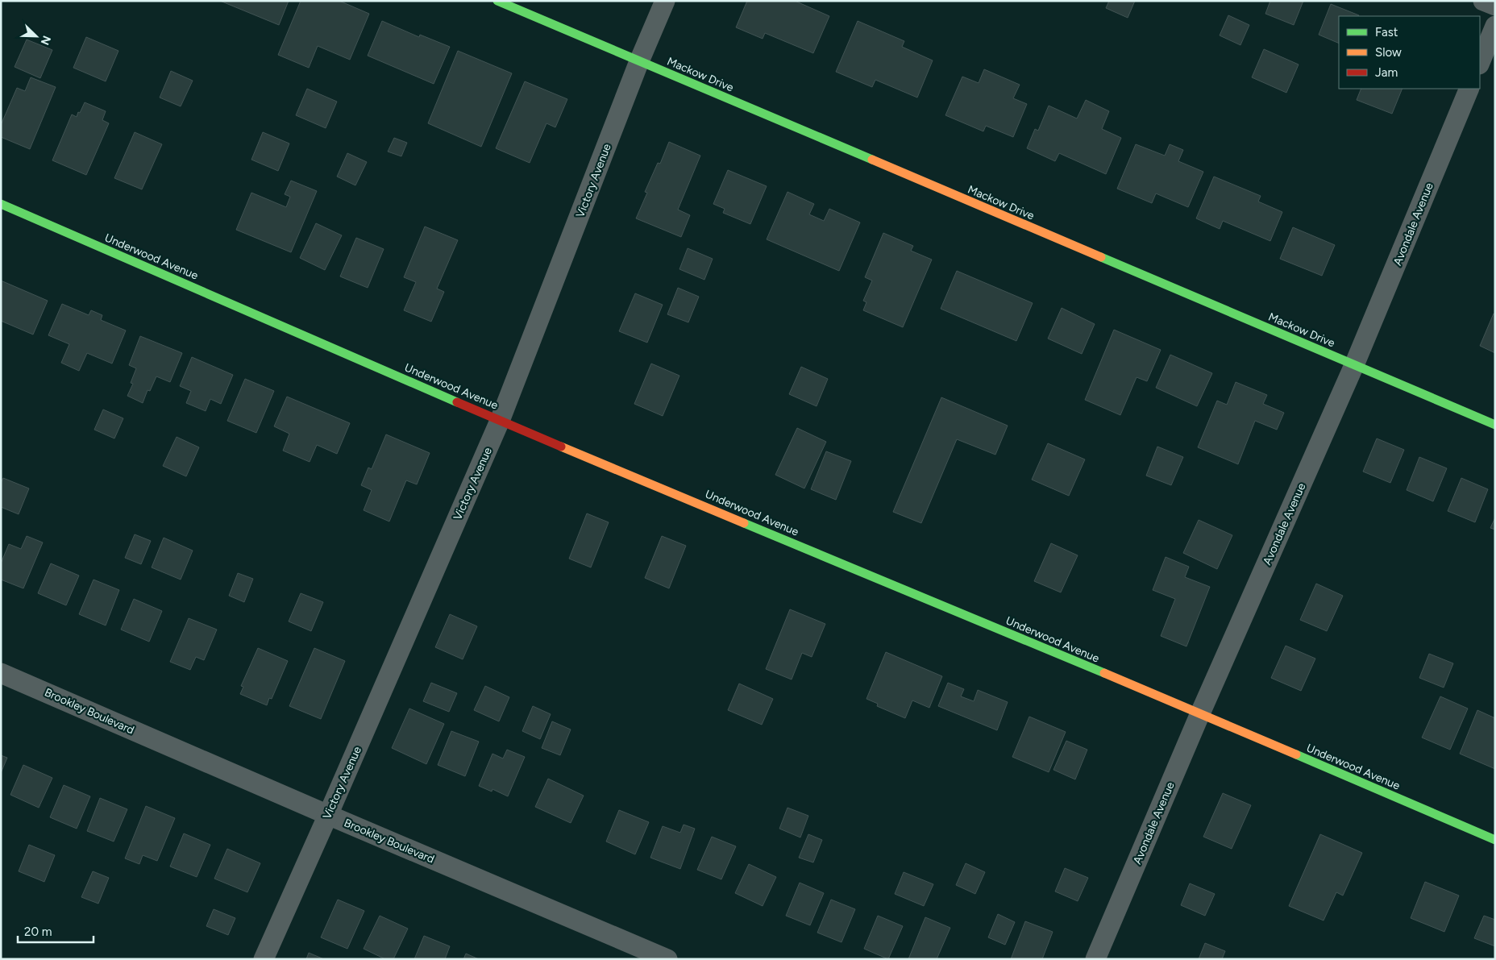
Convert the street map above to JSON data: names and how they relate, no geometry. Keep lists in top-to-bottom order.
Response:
{
  "streets": {
    "street": [
      "Mackow Drive",
      "Victory Avenue",
      "Avondale Avenue",
      "Underwood Avenue",
      "Brookley Boulevard"
    ]
  },
  "crossings": [
    ["Mackow Drive", "Victory Avenue"],
    ["Mackow Drive", "Avondale Avenue"],
    ["Victory Avenue", "Underwood Avenue"],
    ["Victory Avenue", "Brookley Boulevard"],
    ["Avondale Avenue", "Underwood Avenue"]
  ],
  "legend": ["Fast", "Slow", "Jam"],
  "scale_bar": "20 m",
  "north": "bottom right"
}
